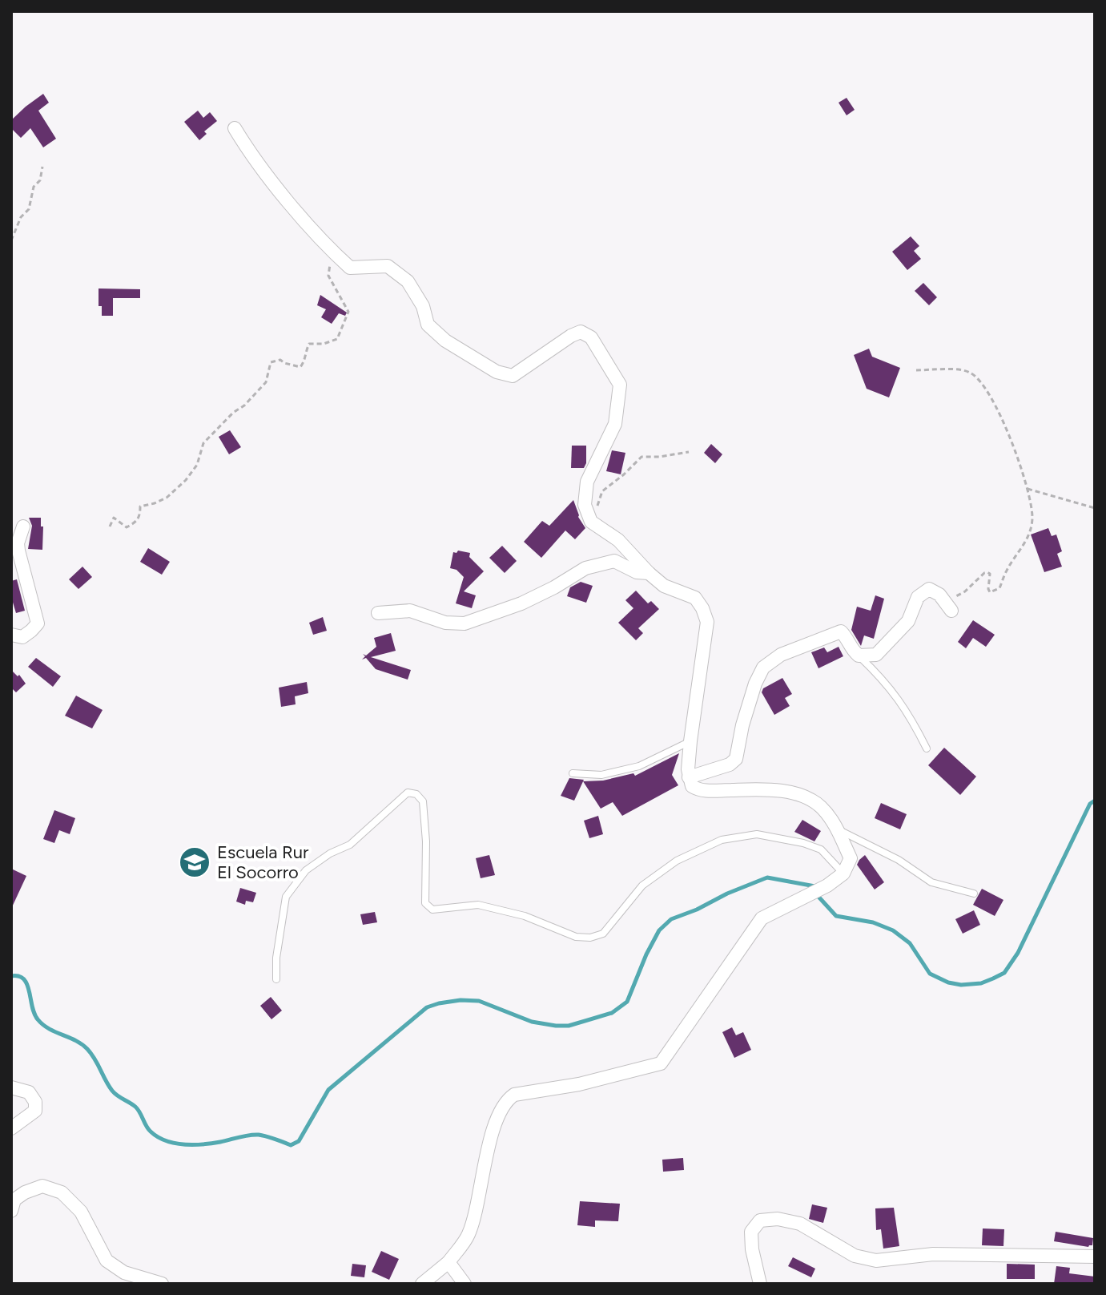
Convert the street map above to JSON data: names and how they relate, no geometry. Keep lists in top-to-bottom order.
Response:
{
  "places": {
    "school or university": ["Escuela Rur El Socorro"]
  }
}
